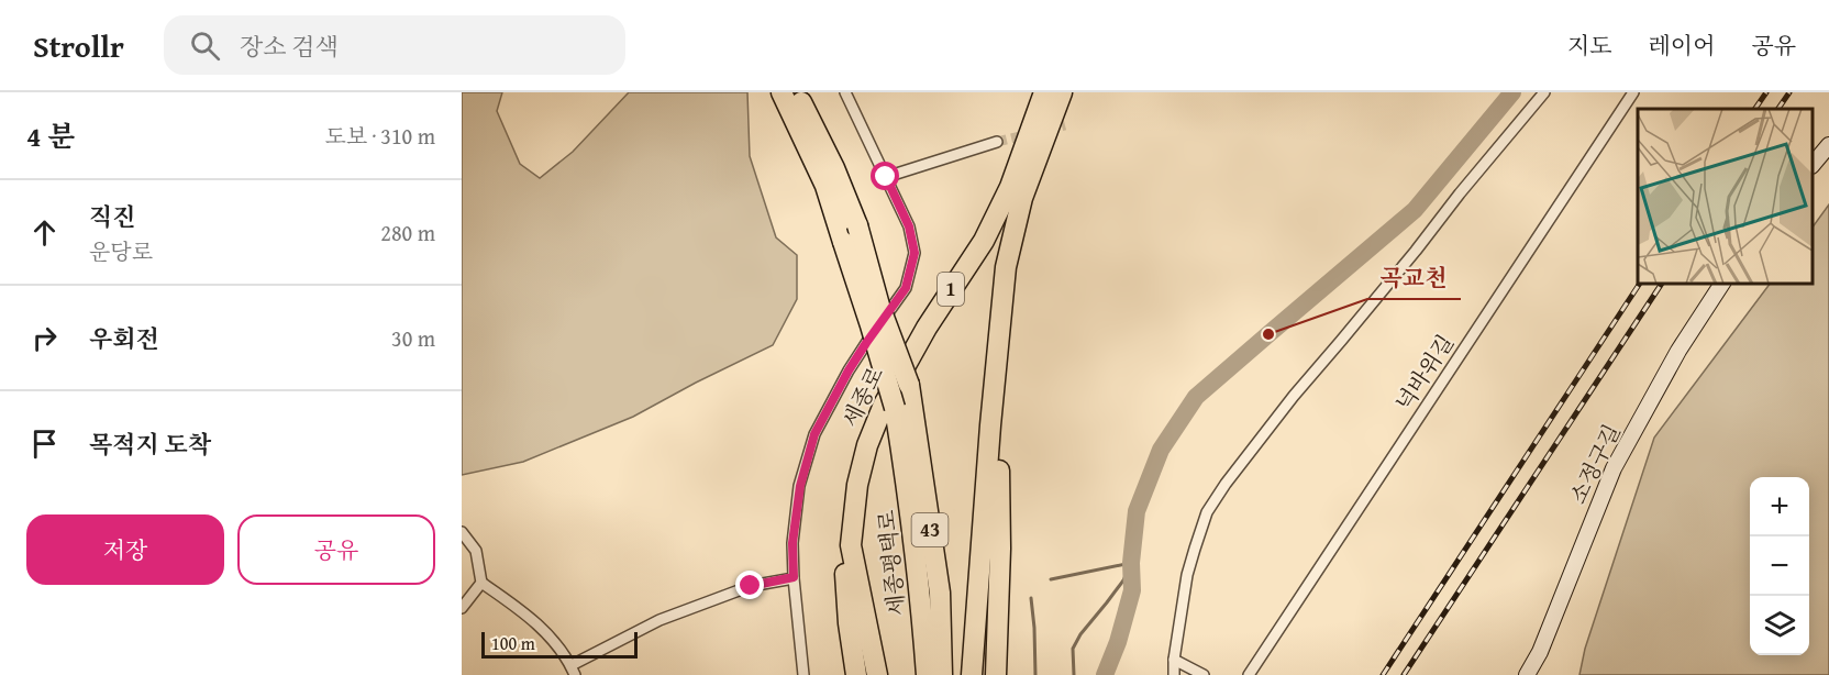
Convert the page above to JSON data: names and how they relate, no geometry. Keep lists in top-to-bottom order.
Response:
{
  "streets": {
    "highway": [
      "1",
      "세종로",
      "43",
      "세종평택로"
    ],
    "street": ["넉바위길", "소정구길"]
  },
  "places": ["곡교천"],
  "scale_bar": "100 m",
  "page": {
    "header": "Strollr",
    "search": "장소 검색",
    "nav": ["지도", "레이어", "공유"],
    "heading": ["4 분", "도보 · 310 m"],
    "list": [
      ["직진", "운당로", "280 m"],
      ["우회전", "30 m"],
      "목적지 도착"
    ],
    "map_buttons": ["+", "−"],
    "buttons": ["저장", "공유"],
    "scale": "100 m"
  }
}
